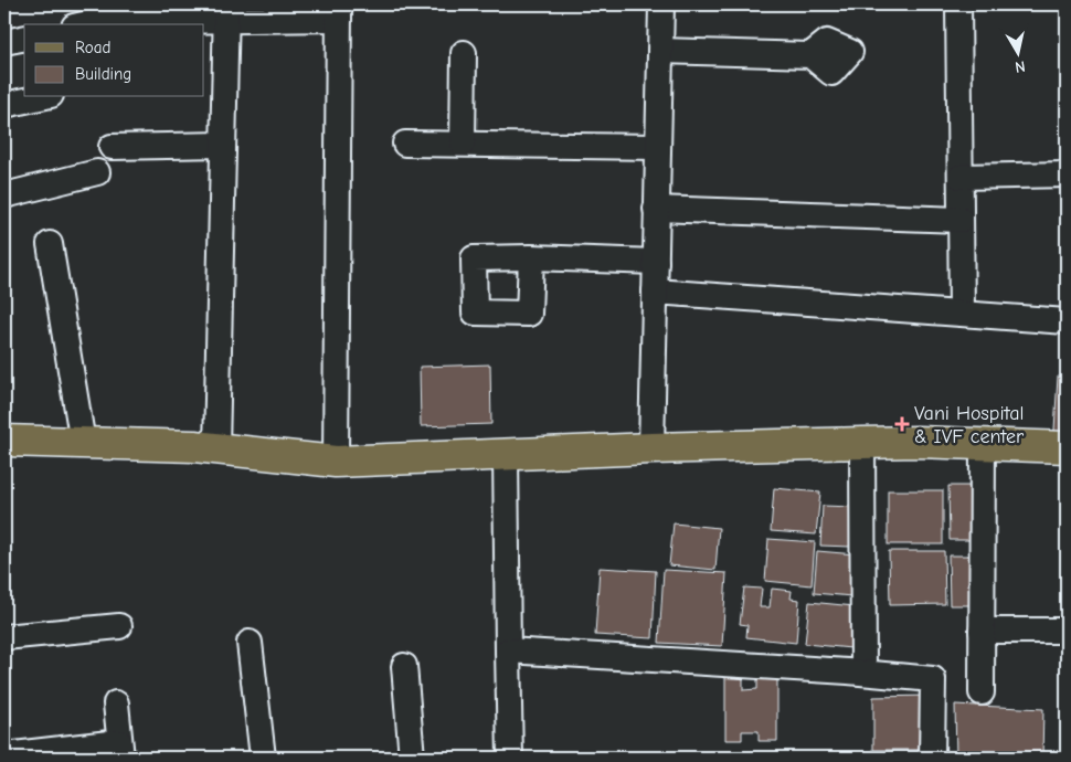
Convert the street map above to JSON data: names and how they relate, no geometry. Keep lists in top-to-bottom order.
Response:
{
  "places": {
    "health": ["Vani Hospital & IVF center"]
  },
  "legend": ["Road", "Building"],
  "north": "bottom"
}
